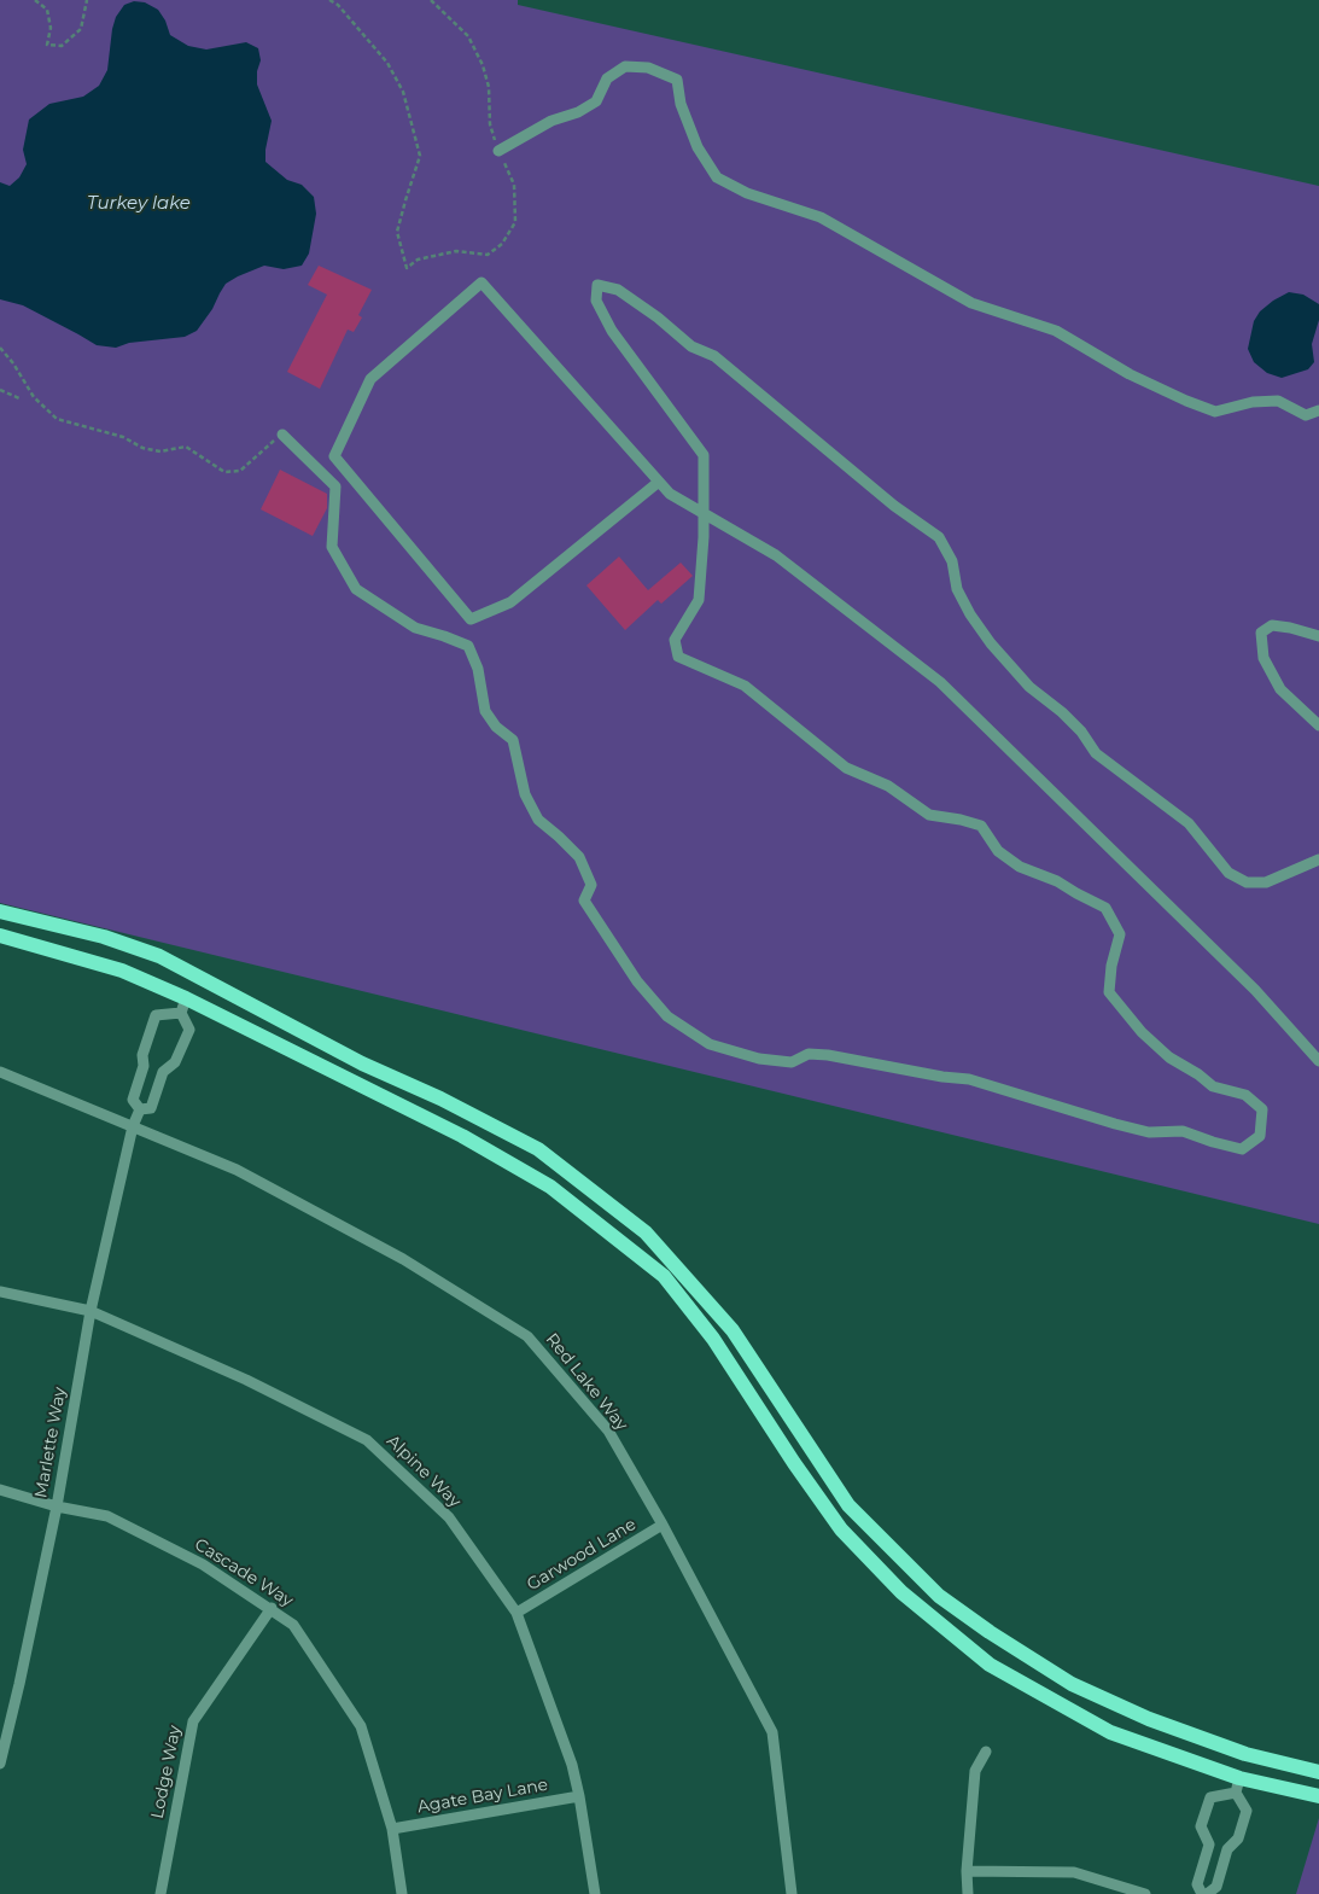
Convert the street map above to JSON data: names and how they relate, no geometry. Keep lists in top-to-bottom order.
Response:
{
  "streets": {
    "street": [
      "Red Lake Way",
      "Marlette Way",
      "Alpine Way",
      "Garwood Lane",
      "Cascade Way",
      "Lodge Way",
      "Agate Bay Lane"
    ]
  },
  "crossings": [
    ["Red Lake Way", "Marlette Way"],
    ["Red Lake Way", "Garwood Lane"],
    ["Marlette Way", "Alpine Way"],
    ["Marlette Way", "Cascade Way"],
    ["Alpine Way", "Garwood Lane"],
    ["Alpine Way", "Agate Bay Lane"],
    ["Cascade Way", "Lodge Way"],
    ["Cascade Way", "Agate Bay Lane"]
  ],
  "water": ["Turkey lake"]
}
